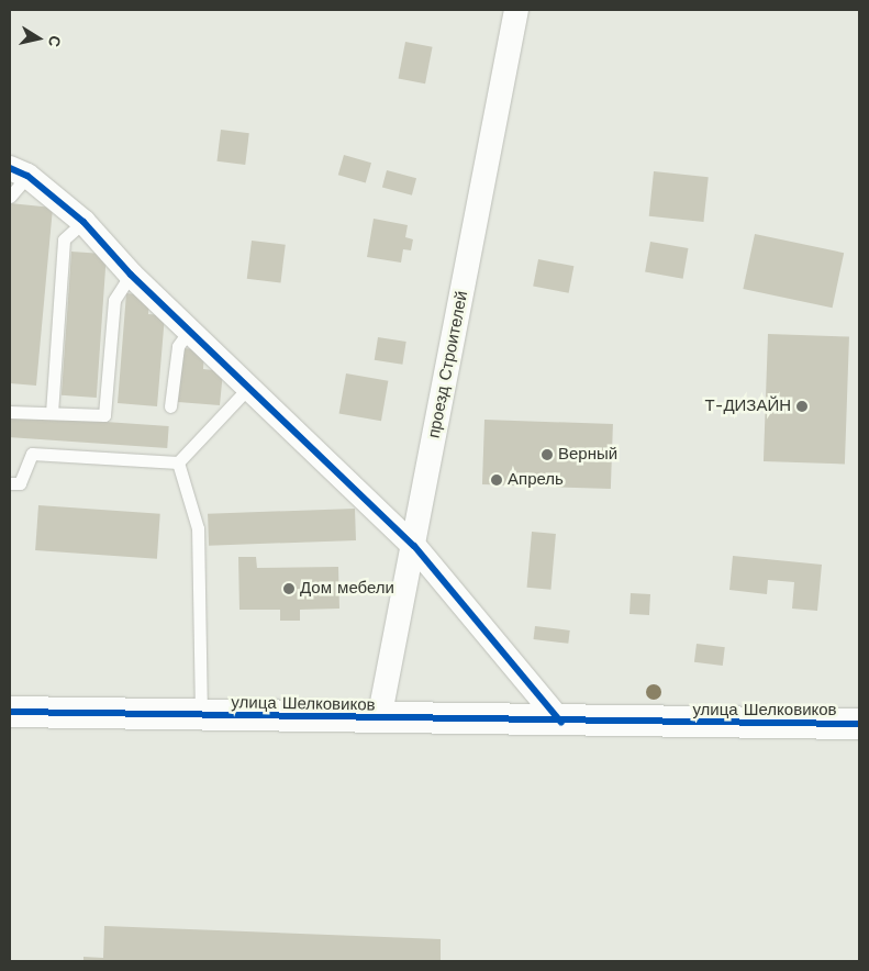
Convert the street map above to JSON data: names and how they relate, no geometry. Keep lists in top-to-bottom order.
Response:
{
  "streets": {
    "street": ["проезд Строителей", "улица Шелковиков"]
  },
  "crossings": [
    ["проезд Строителей", "улица Шелковиков"]
  ],
  "places": [
    "Т-ДИЗАЙН",
    "Верный",
    "Апрель",
    "Дом мебели"
  ],
  "north": "right"
}
